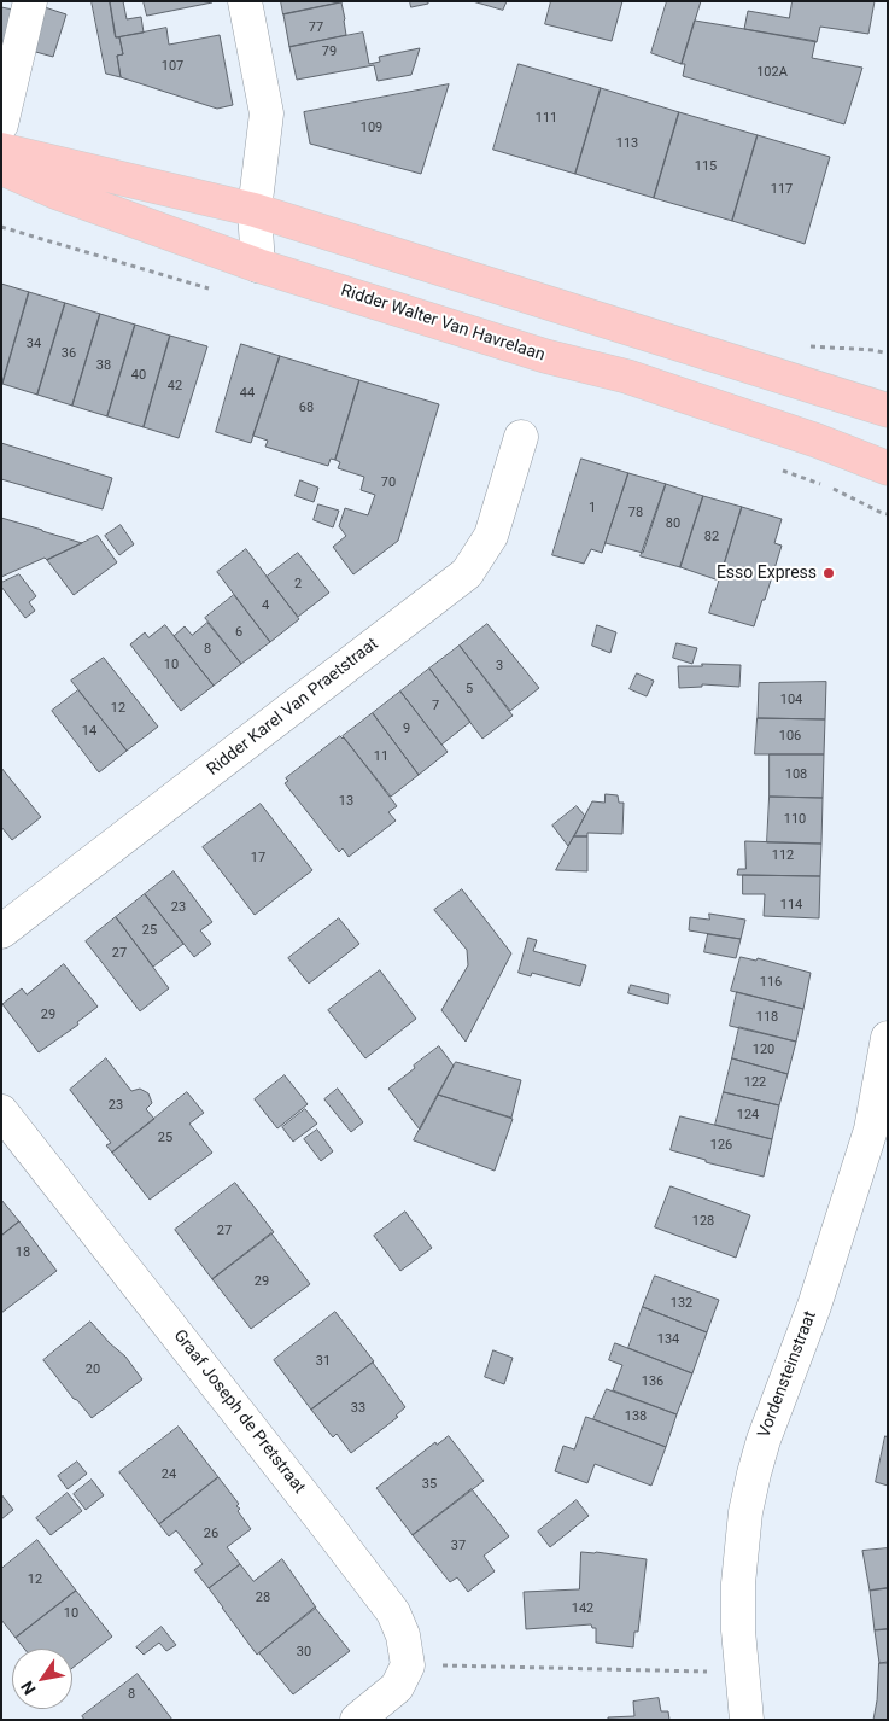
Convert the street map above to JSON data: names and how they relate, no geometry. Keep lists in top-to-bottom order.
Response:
{
  "streets": {
    "main road": ["Ridder Walter Van Havrelaan"],
    "street": ["Ridder Karel Van Praetstraat", "Vordensteinstraat", "Graaf Joseph de Pretstraat"]
  },
  "places": ["Esso Express"],
  "house_numbers": [
    "77",
    "79",
    "107",
    "102A",
    "111",
    "109",
    "113",
    "115",
    "117",
    "34",
    "36",
    "38",
    "40",
    "42",
    "44",
    "68",
    "70",
    "1",
    "78",
    "80",
    "82",
    "2",
    "4",
    "6",
    "8",
    "10",
    "3",
    "5",
    "104",
    "7",
    "12",
    "9",
    "14",
    "106",
    "11",
    "108",
    "13",
    "110",
    "112",
    "17",
    "114",
    "23",
    "25",
    "27",
    "116",
    "29",
    "118",
    "120",
    "122",
    "23",
    "124",
    "25",
    "126",
    "128",
    "27",
    "18",
    "29",
    "132",
    "134",
    "31",
    "20",
    "136",
    "33",
    "138",
    "24",
    "35",
    "26",
    "37",
    "12",
    "28",
    "142",
    "10",
    "30",
    "8"
  ],
  "north": "bottom left"
}
